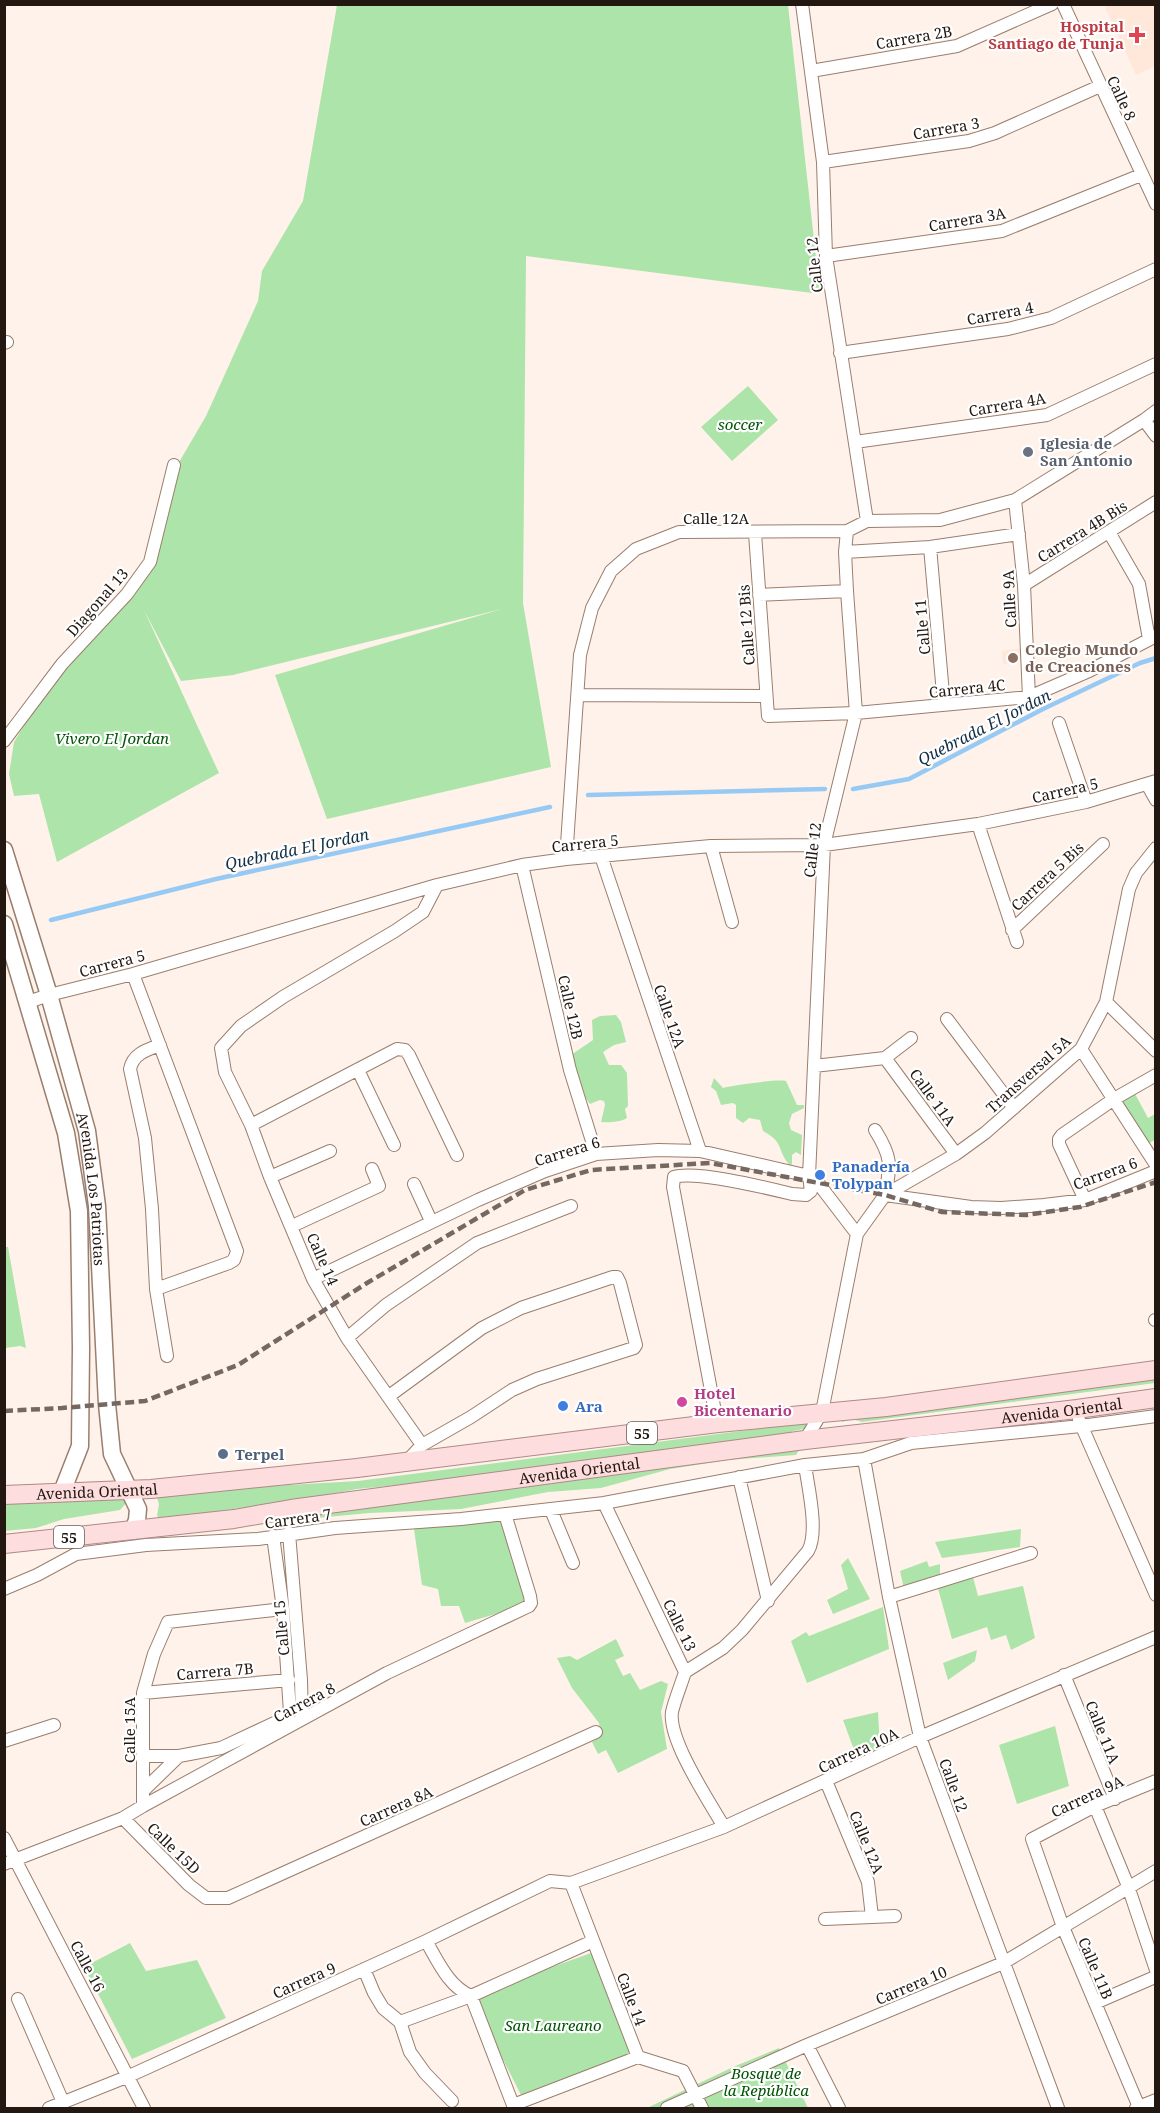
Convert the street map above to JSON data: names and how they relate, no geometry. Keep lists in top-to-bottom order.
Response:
{
  "streets": {
    "main road": ["Avenida Los Patriotas", "Avenida Oriental", "55"],
    "street": [
      "Carrera 2B",
      "Calle 8",
      "Carrera 3",
      "Carrera 3A",
      "Calle 12",
      "Carrera 4",
      "Carrera 4A",
      "Calle 12A",
      "Carrera 4B Bis",
      "Calle 9A",
      "Diagonal 13",
      "Calle 12 Bis",
      "Calle 11",
      "Carrera 4C",
      "Carrera 5",
      "Carrera 5 Bis",
      "Calle 12B",
      "Transversal 5A",
      "Calle 11A",
      "Carrera 6",
      "Calle 14",
      "Carrera 7",
      "Calle 13",
      "Calle 15",
      "Carrera 7B",
      "Carrera 8",
      "Calle 15A",
      "Carrera 10A",
      "Carrera 9A",
      "Carrera 8A",
      "Calle 15D",
      "Calle 16",
      "Calle 11B",
      "Carrera 9",
      "Carrera 10"
    ]
  },
  "crossings": [
    ["Carrera 2B", "Calle 12"],
    ["Calle 8", "Carrera 3"],
    ["Calle 8", "Carrera 3A"],
    ["Carrera 3", "Calle 12"],
    ["Carrera 3A", "Calle 12"],
    ["Calle 12", "Carrera 4"],
    ["Calle 12", "Carrera 4A"],
    ["Calle 12", "Calle 12A"],
    ["Calle 12", "Carrera 4C"],
    ["Calle 12", "Carrera 5"],
    ["Calle 12", "Carrera 6"],
    ["Calle 12", "Avenida Oriental"],
    ["Calle 12", "Carrera 10A"],
    ["Calle 12", "Carrera 10"],
    ["Calle 12A", "Calle 9A"],
    ["Calle 12A", "Calle 12 Bis"],
    ["Calle 12A", "Carrera 5"],
    ["Calle 12A", "Carrera 6"],
    ["Calle 12A", "Carrera 10A"],
    ["Carrera 4B Bis", "Calle 9A"],
    ["Calle 9A", "Carrera 4C"],
    ["Calle 12 Bis", "Carrera 4C"],
    ["Calle 11", "Carrera 4C"],
    ["Carrera 5", "Calle 12B"],
    ["Carrera 5", "Avenida Los Patriotas"],
    ["Carrera 5", "Calle 14"],
    ["Calle 12B", "Carrera 6"],
    ["Transversal 5A", "Calle 11A"],
    ["Transversal 5A", "Carrera 6"],
    ["Calle 11A", "Carrera 10A"],
    ["Calle 11A", "Carrera 9A"],
    ["Carrera 6", "Calle 14"],
    ["Avenida Los Patriotas", "Avenida Oriental"],
    ["Calle 14", "Carrera 10A"],
    ["Calle 14", "Carrera 9"],
    ["Avenida Oriental", "Carrera 7"],
    ["Avenida Oriental", "Calle 13"],
    ["Carrera 7", "Calle 13"],
    ["Carrera 7", "Calle 15"],
    ["Carrera 7", "Carrera 8"],
    ["Calle 13", "Carrera 10A"],
    ["Calle 15", "Carrera 7B"],
    ["Calle 15", "Carrera 8"],
    ["Calle 15", "Calle 15A"],
    ["Carrera 7B", "Calle 15A"],
    ["Carrera 8", "Calle 15A"],
    ["Carrera 8", "Calle 15D"],
    ["Carrera 8", "Calle 16"],
    ["Carrera 10A", "Carrera 9"],
    ["Carrera 9A", "Calle 11B"],
    ["Carrera 8A", "Calle 15D"],
    ["Calle 16", "Carrera 9"],
    ["Calle 11B", "Carrera 10"]
  ],
  "water": ["Quebrada El Jordan"],
  "parks": [
    "soccer",
    "Vivero El Jordan",
    "San Laureano",
    "Bosque de la República"
  ],
  "places": {
    "health": ["Hospital Santiago de Tunja"],
    "other": [
      "Iglesia de San Antonio",
      "Colegio Mundo de Creaciones",
      "Panadería Tolypan",
      "Hotel Bicentenario",
      "Ara",
      "Terpel"
    ]
  }
}
